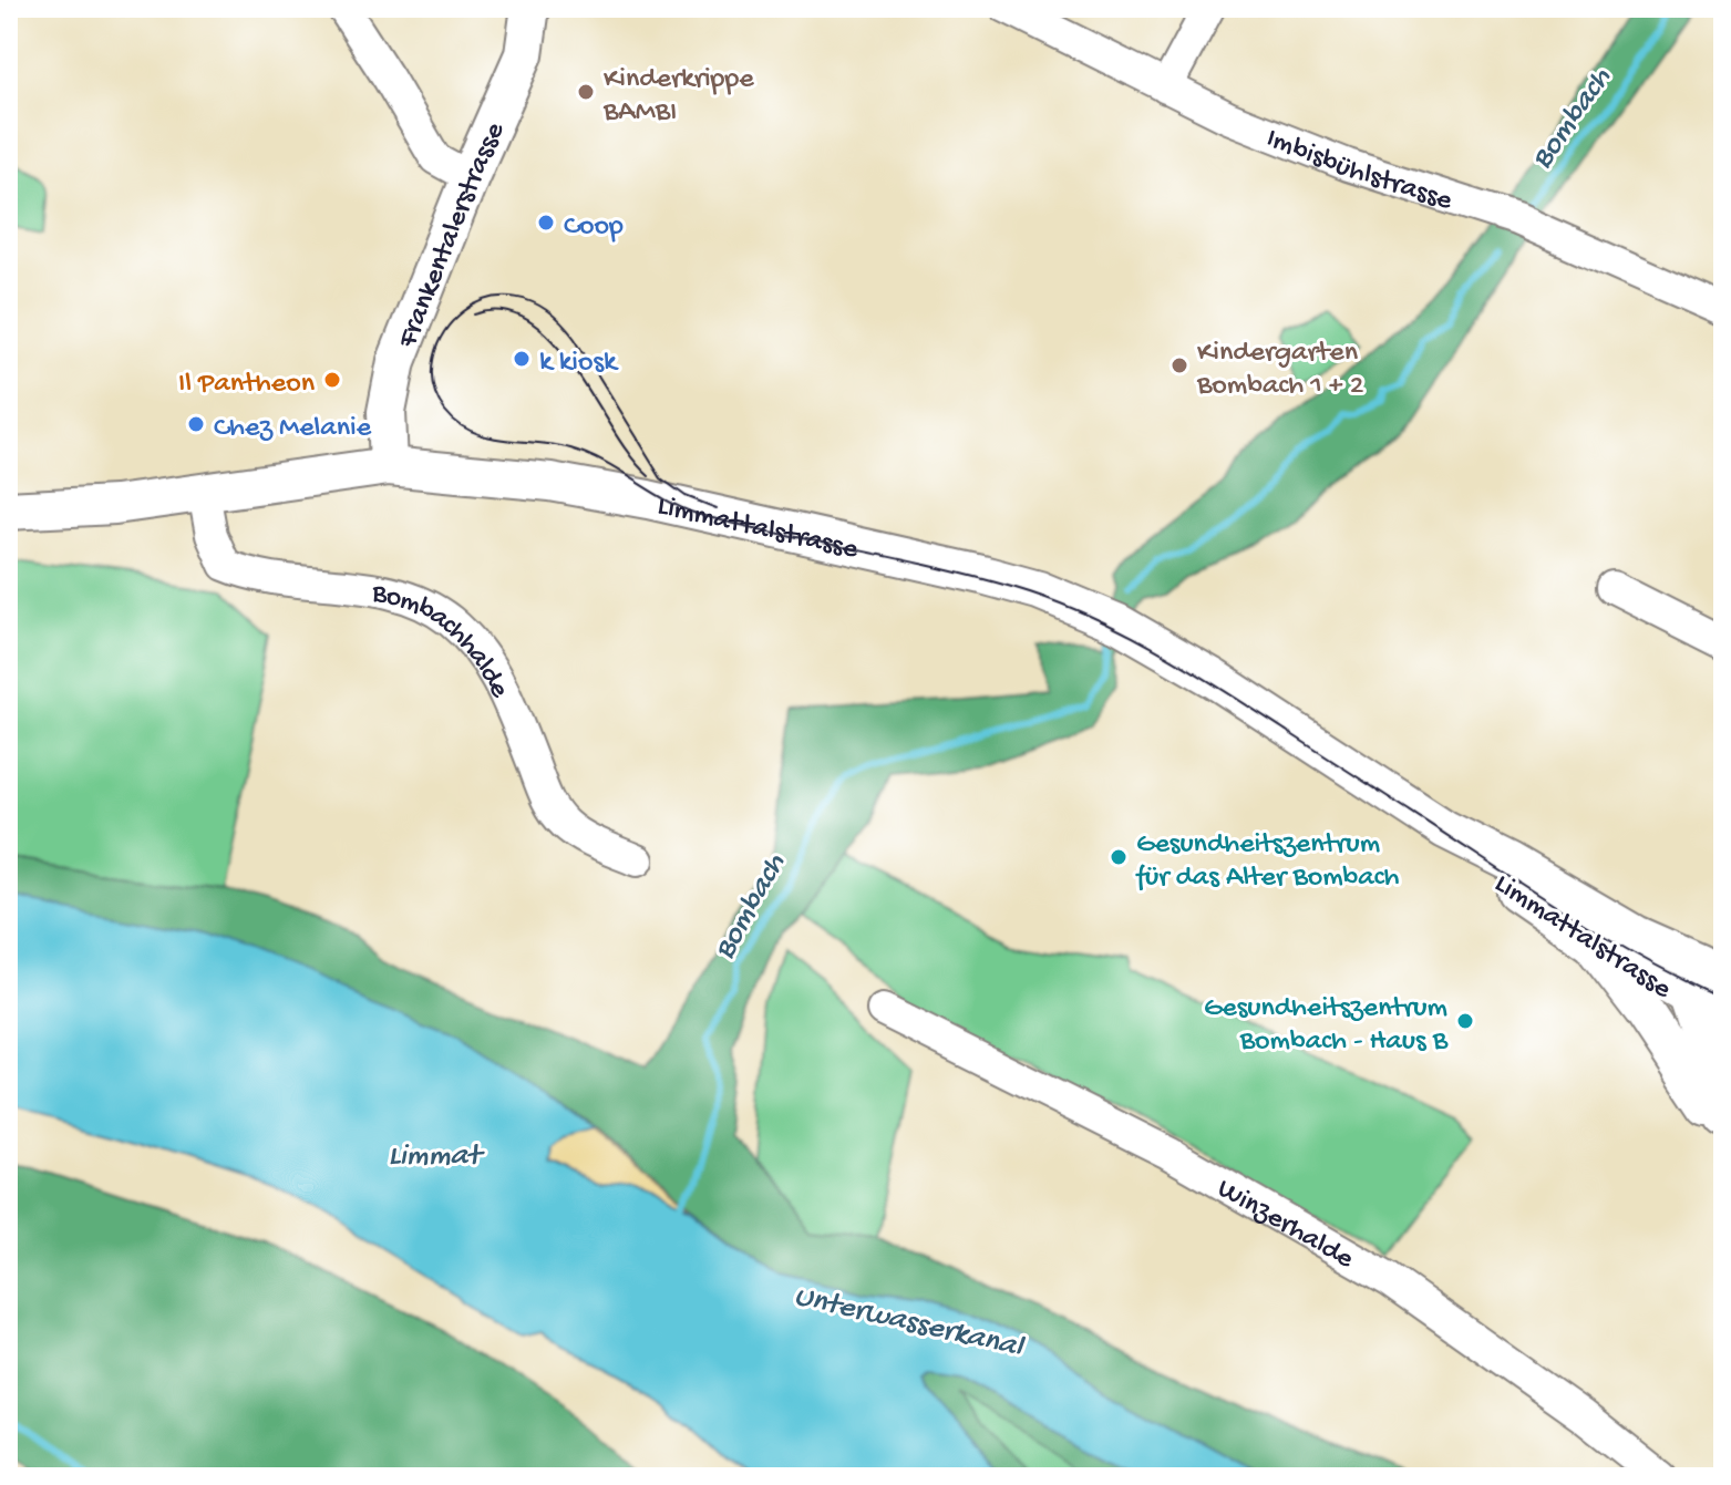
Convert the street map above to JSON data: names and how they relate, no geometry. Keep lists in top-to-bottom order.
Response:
{
  "streets": {
    "main road": ["Frankentalerstrasse", "Limmattalstrasse"],
    "street": ["Imbisbühlstrasse", "Bombachhalde", "Winzerhalde"]
  },
  "crossings": [
    ["Frankentalerstrasse", "Limmattalstrasse"],
    ["Limmattalstrasse", "Bombachhalde"]
  ],
  "water": ["Bombach", "Limmat", "Unterwasserkanal"],
  "places": [
    "Kinderkrippe BAMBI",
    "Coop",
    "k kiosk",
    "Kindergarten Bombach 1 + 2",
    "Il Pantheon",
    "Chez Melanie",
    "Gesundheitszentrum für das Alter Bombach",
    "Gesundheitszentrum Bombach - Haus B"
  ]
}
